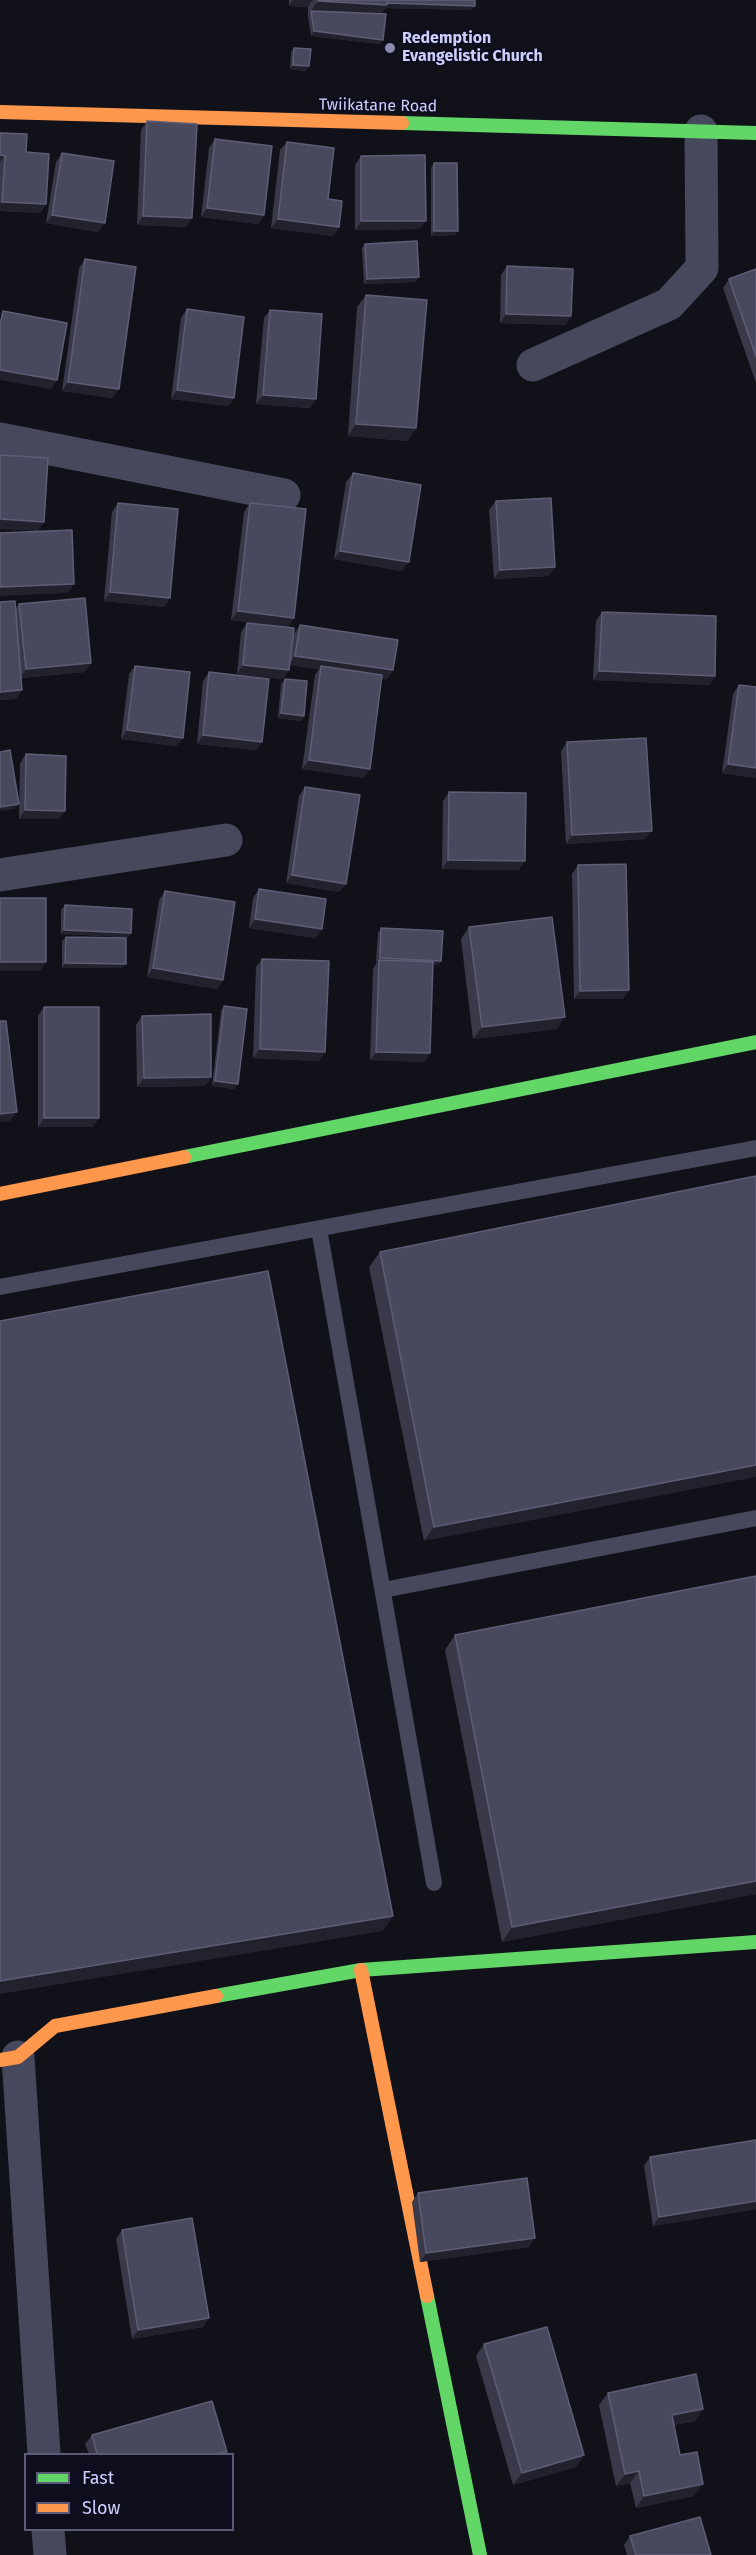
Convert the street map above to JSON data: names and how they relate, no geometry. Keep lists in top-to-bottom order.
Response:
{
  "streets": {
    "street": ["Twiikatane Road"]
  },
  "places": ["Redemption Evangelistic Church"],
  "legend": ["Fast", "Slow"]
}
